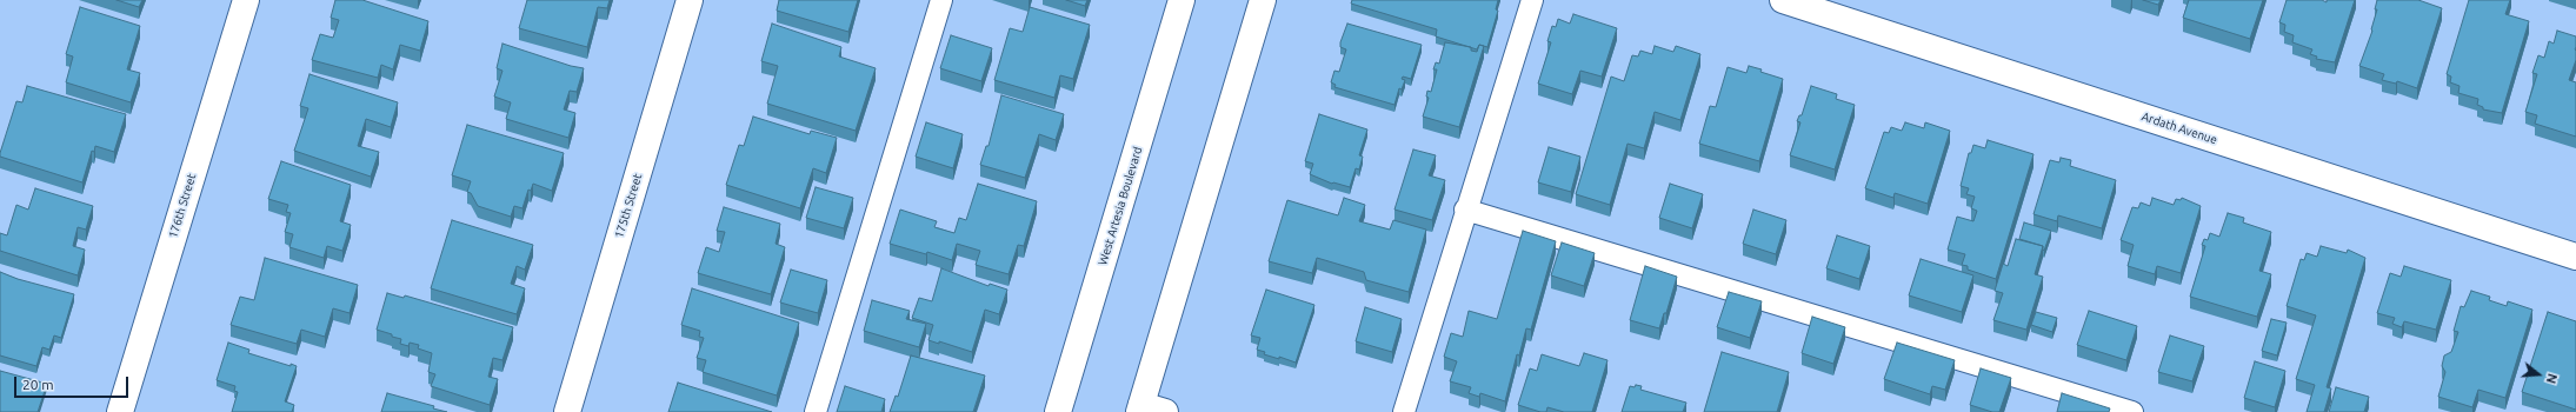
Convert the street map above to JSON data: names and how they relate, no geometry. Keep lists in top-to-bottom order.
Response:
{
  "streets": {
    "street": [
      "Ardath Avenue",
      "176th Street",
      "175th Street",
      "West Artesia Boulevard"
    ]
  },
  "scale_bar": "20 m",
  "north": "right"
}
